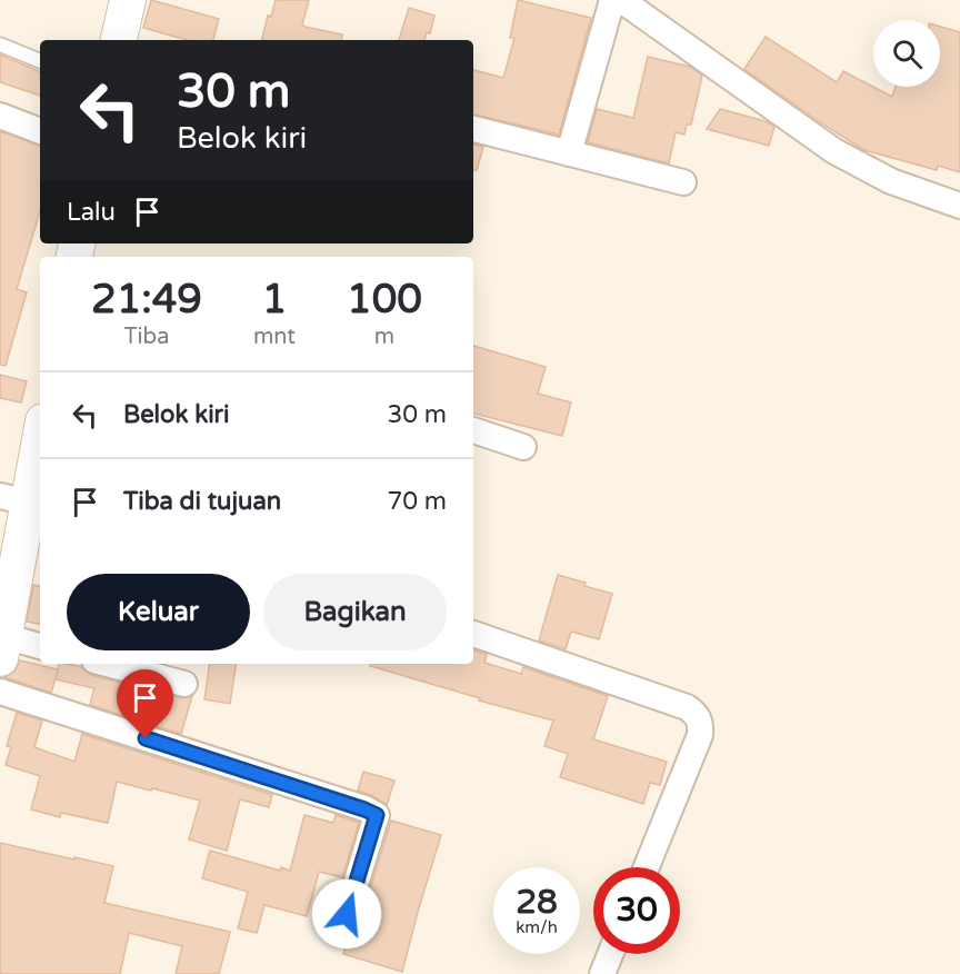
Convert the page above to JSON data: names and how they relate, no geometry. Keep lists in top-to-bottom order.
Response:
{
  "page": {
    "turn": ["30 m", "Belok kiri"],
    "then": "Lalu",
    "eta": [
      "21:49",
      "Tiba",
      "1",
      "mnt",
      "100",
      "m"
    ],
    "list": [
      {
        "name": "Belok kiri",
        "value": "30 m"
      },
      {
        "name": "Tiba di tujuan",
        "value": "70 m"
      }
    ],
    "buttons": ["Keluar", "Bagikan"],
    "speed": "28 km/h",
    "limit": "30"
  }
}
